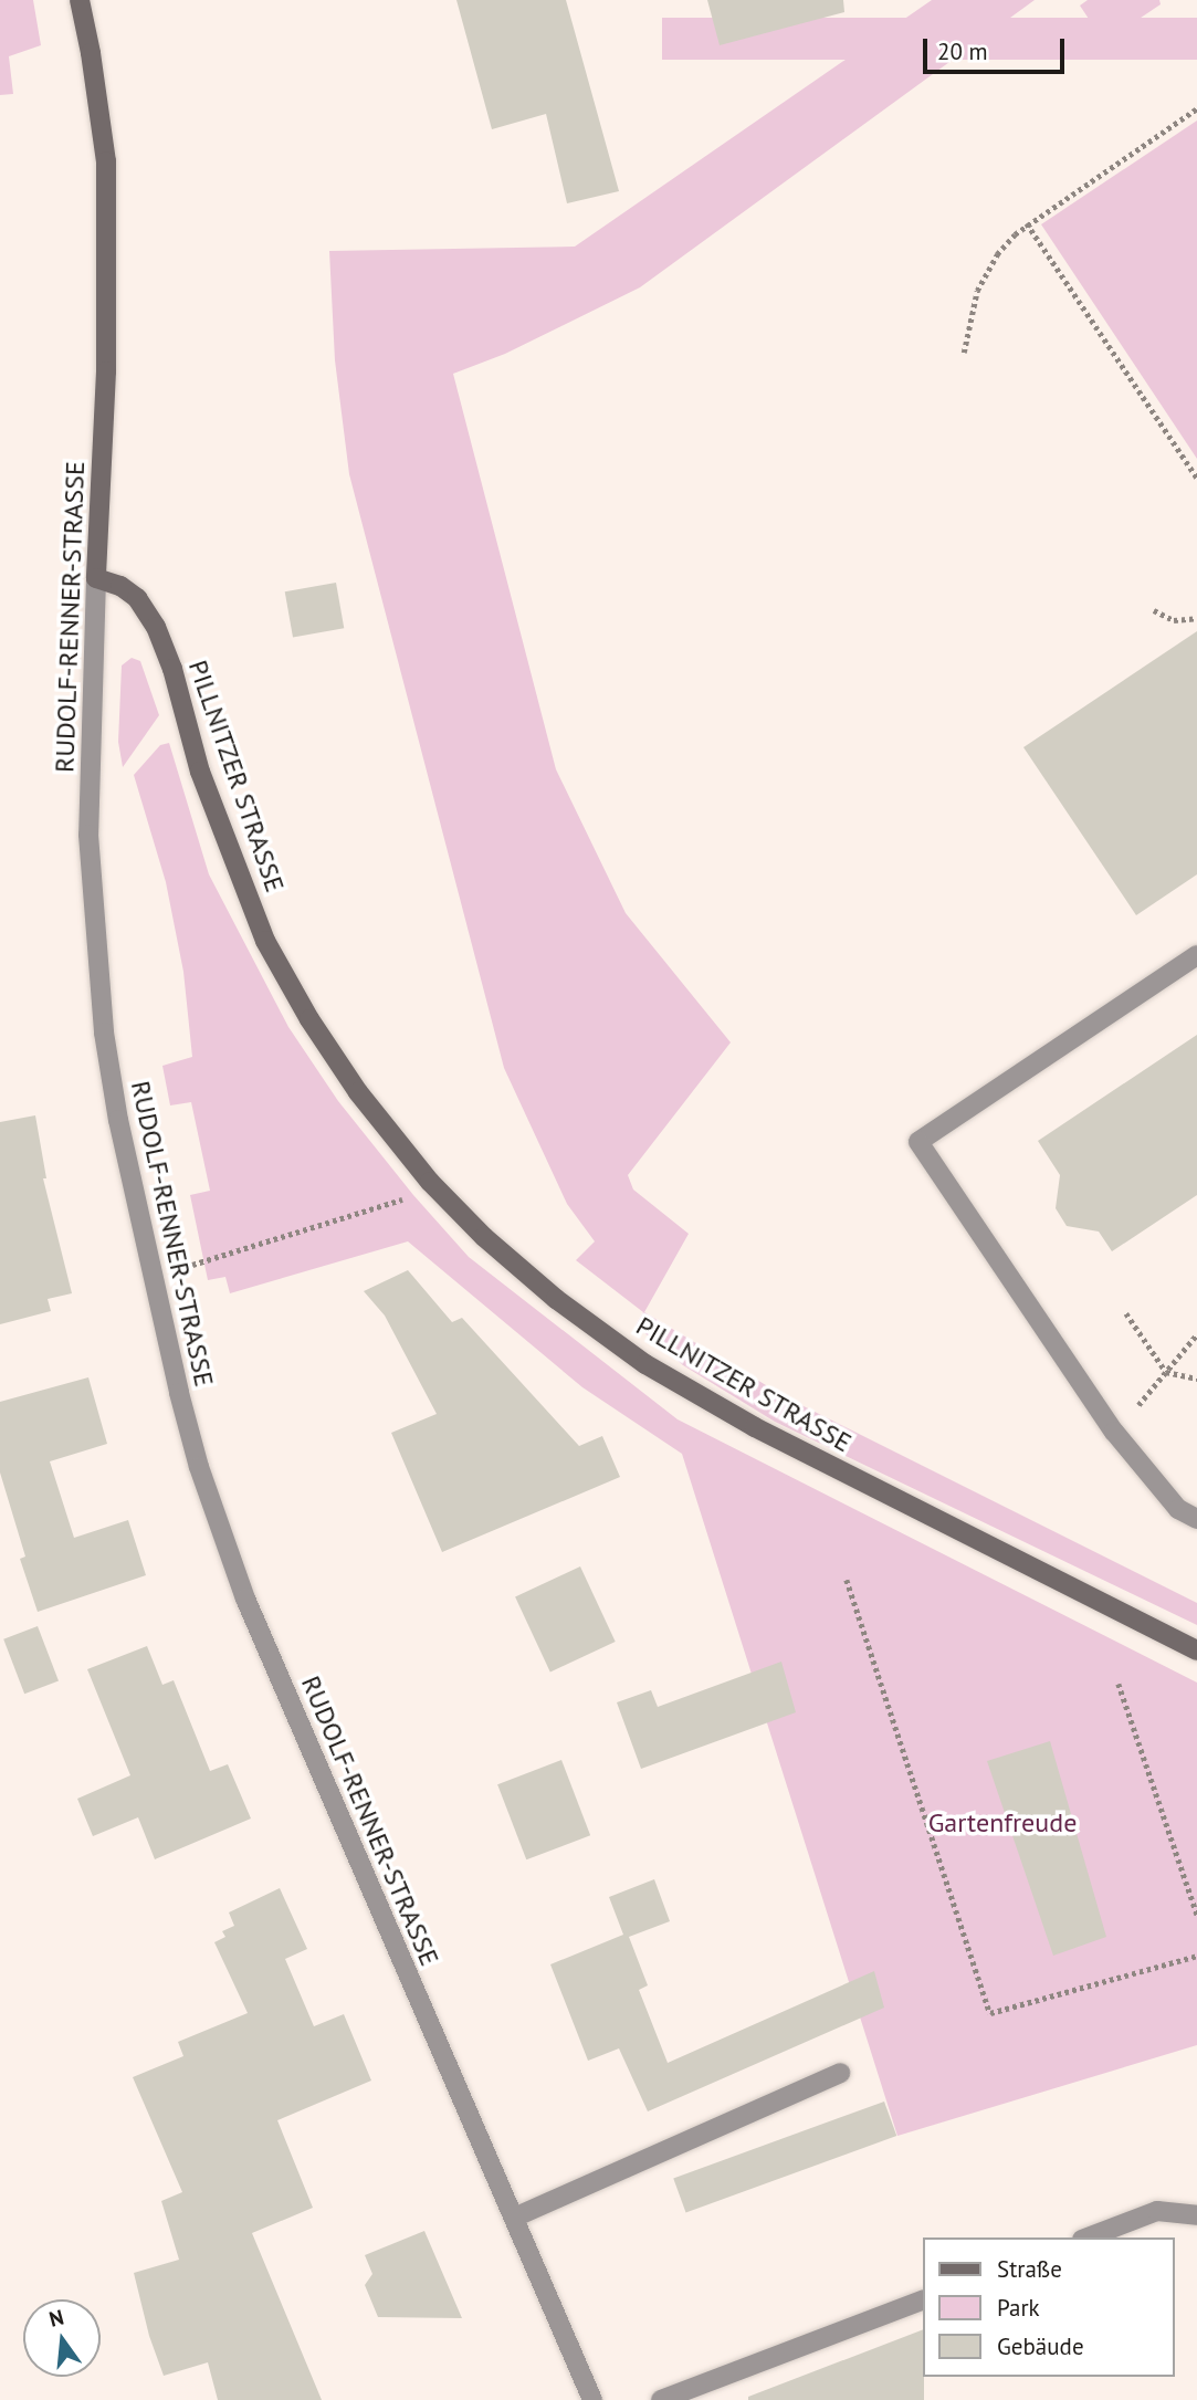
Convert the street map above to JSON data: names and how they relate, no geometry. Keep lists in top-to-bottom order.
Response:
{
  "streets": {
    "street": ["RUDOLF-RENNER-STRASSE", "PILLNITZER STRASSE"]
  },
  "crossings": [
    ["RUDOLF-RENNER-STRASSE", "PILLNITZER STRASSE"]
  ],
  "parks": ["Gartenfreude"],
  "legend": ["Straße", "Park", "Gebäude"],
  "scale_bar": "20 m",
  "north": "top"
}
